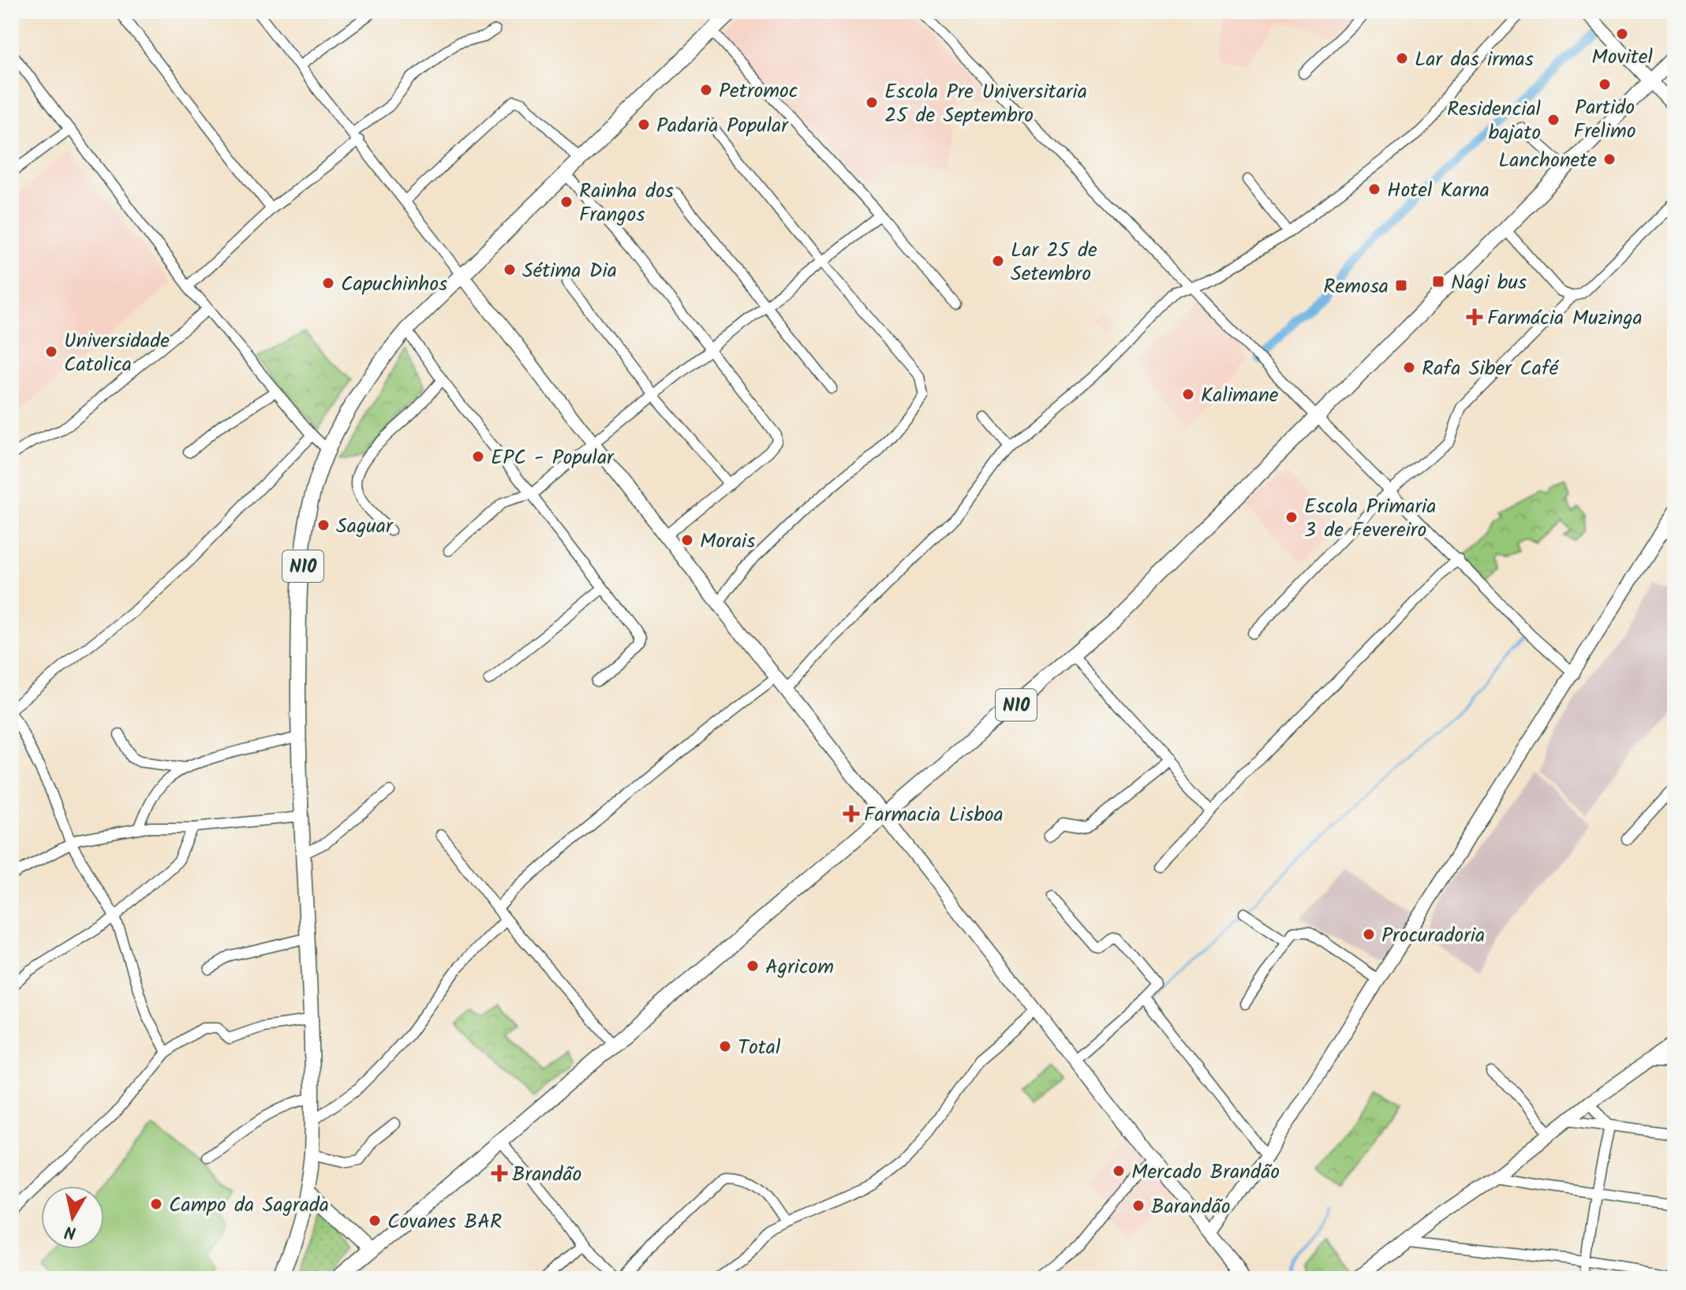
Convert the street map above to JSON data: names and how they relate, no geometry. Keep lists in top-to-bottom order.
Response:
{
  "streets": {
    "main road": ["N10"]
  },
  "places": {
    "other": [
      "Movitel",
      "Lar das irmas",
      "Partido Frelimo",
      "Petromoc",
      "Escola Pre Universitaria 25 de Septembro",
      "Residencial bajato",
      "Padaria Popular",
      "Lanchonete",
      "Hotel Karna",
      "Rainha dos Frangos",
      "Lar 25 de Setembro",
      "Sétima Dia",
      "Capuchinhos",
      "Universidade Catolica",
      "Rafa Siber Café",
      "Kalimane",
      "EPC - Popular",
      "Escola Primaria 3 de Fevereiro",
      "Saguar",
      "Morais",
      "Procuradoria",
      "Agricom",
      "Total",
      "Mercado Brandão",
      "Campo da Sagrada",
      "Barandão",
      "Covanes BAR"
    ],
    "transit": ["Nagi bus", "Remosa"],
    "health": ["Farmácia Muzinga", "Farmacia Lisboa", "Brandão"]
  },
  "north": "bottom"
}
